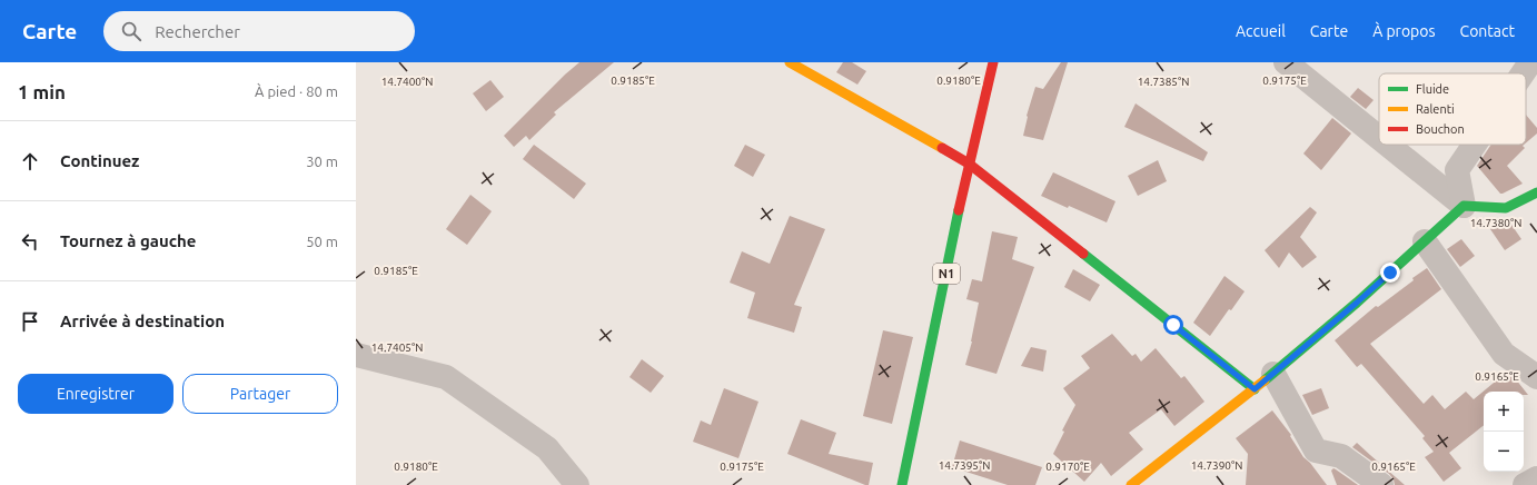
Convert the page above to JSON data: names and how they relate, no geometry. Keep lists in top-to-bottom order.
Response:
{
  "streets": {
    "street": ["N1"]
  },
  "legend": ["Fluide", "Ralenti", "Bouchon"],
  "page": {
    "header": "Carte",
    "search": "Rechercher",
    "nav": [
      "Accueil",
      "Carte",
      "À propos",
      "Contact"
    ],
    "heading": ["1 min", "À pied · 80 m"],
    "list": [
      ["Continuez", "30 m"],
      ["Tournez à gauche", "50 m"],
      "Arrivée à destination"
    ],
    "buttons": ["Enregistrer", "Partager"],
    "map_buttons": ["+", "−"]
  },
  "coordinates": [
    "0.9185°E",
    "0.9180°E",
    "0.9175°E",
    "14.7400°N",
    "14.7385°N",
    "14.7380°N",
    "14.7405°N",
    "0.9165°E",
    "14.7395°N",
    "14.7390°N",
    "0.9170°E"
  ]
}
